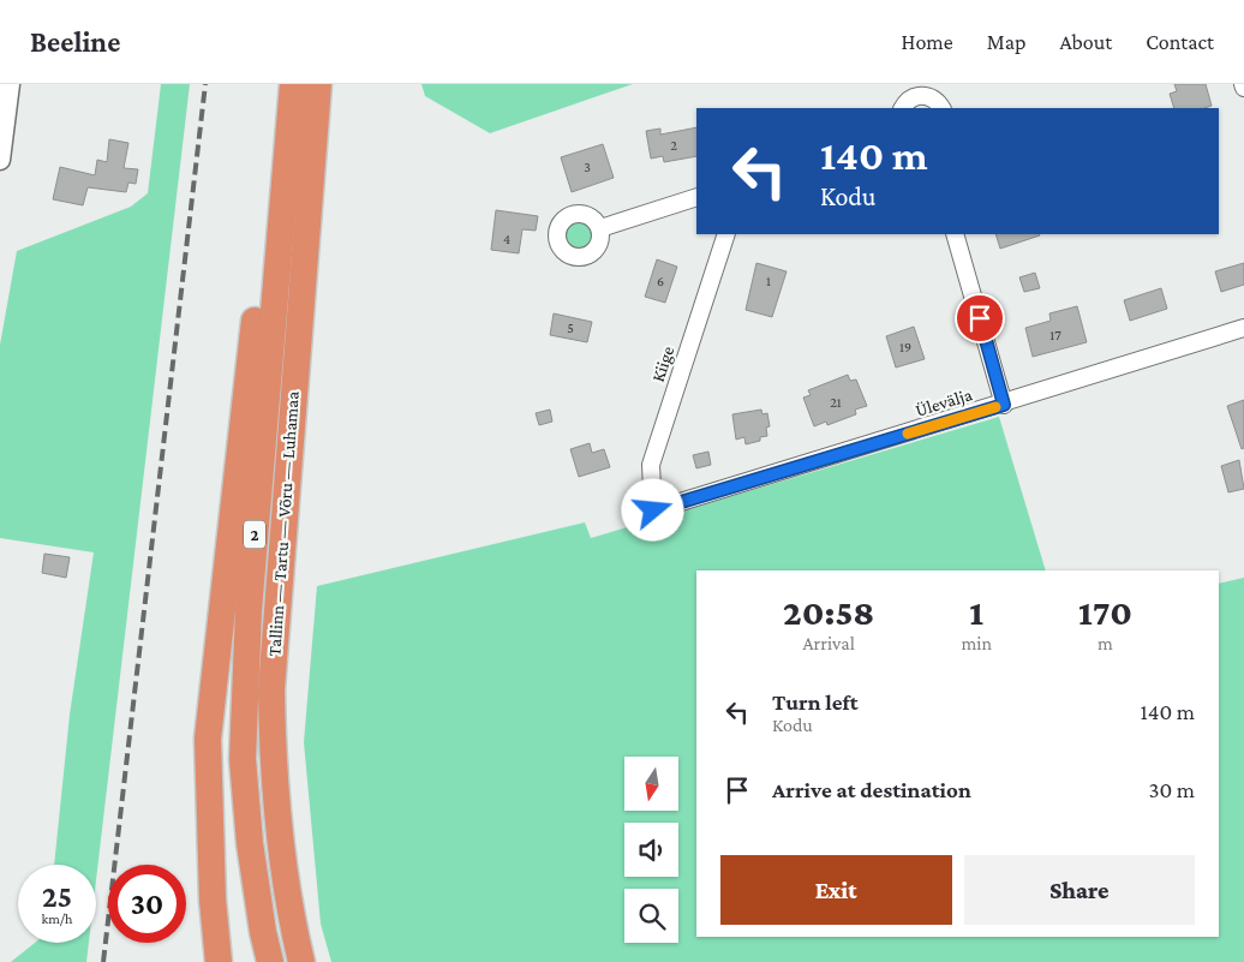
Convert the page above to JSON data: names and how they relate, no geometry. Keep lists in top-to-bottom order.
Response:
{
  "streets": {
    "highway": ["Tallinn — Tartu — Võru — Luhamaa", "2"],
    "street": ["Kiige", "Ülevälja"]
  },
  "crossings": [
    ["Kiige", "Ülevälja"]
  ],
  "house_numbers": [
    "2",
    "3",
    "4",
    "6",
    "1",
    "5",
    "17",
    "19",
    "21"
  ],
  "north": "bottom",
  "page": {
    "header": "Beeline",
    "nav": [
      "Home",
      "Map",
      "About",
      "Contact"
    ],
    "turn": ["140 m", "Kodu"],
    "eta": [
      "20:58",
      "Arrival",
      "1",
      "min",
      "170",
      "m"
    ],
    "list": [
      {
        "name": "Turn left",
        "note": "Kodu",
        "value": "140 m"
      },
      {
        "name": "Arrive at destination",
        "value": "30 m"
      }
    ],
    "buttons": ["Exit", "Share"],
    "speed": "25 km/h",
    "limit": "30"
  }
}
